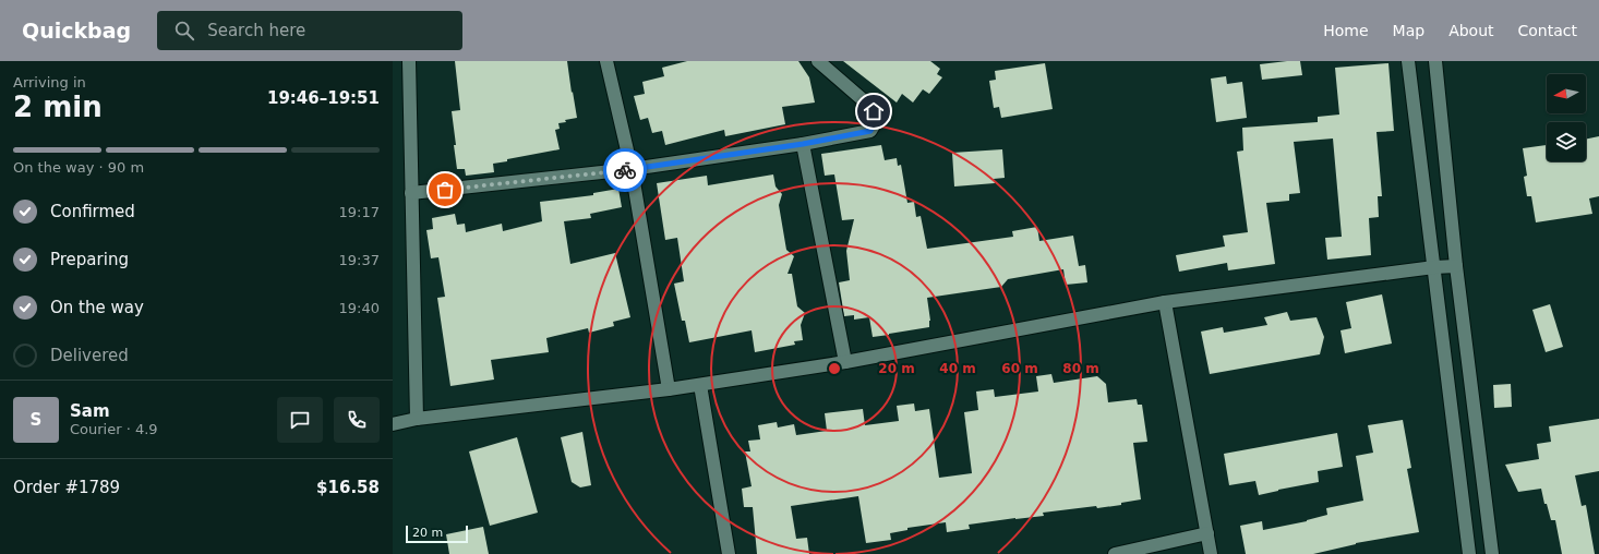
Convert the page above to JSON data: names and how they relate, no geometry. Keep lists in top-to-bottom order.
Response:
{
  "scale_bar": "20 m",
  "north": "left",
  "page": {
    "header": "Quickbag",
    "search": "Search here",
    "nav": [
      "Home",
      "Map",
      "About",
      "Contact"
    ],
    "heading": ["2 min", "Arriving in", "19:46–19:51"],
    "panel": [
      "Sam",
      "Courier · 4.9",
      "Order #1789",
      "$16.58"
    ],
    "bar": "On the way · 90 m",
    "list": [
      ["Confirmed", "19:17"],
      ["Preparing", "19:37"],
      ["On the way", "19:40"],
      "Delivered"
    ],
    "round": "S",
    "scale": "20 m"
  },
  "rings": [
    "20 m",
    "40 m",
    "60 m",
    "80 m"
  ]
}
